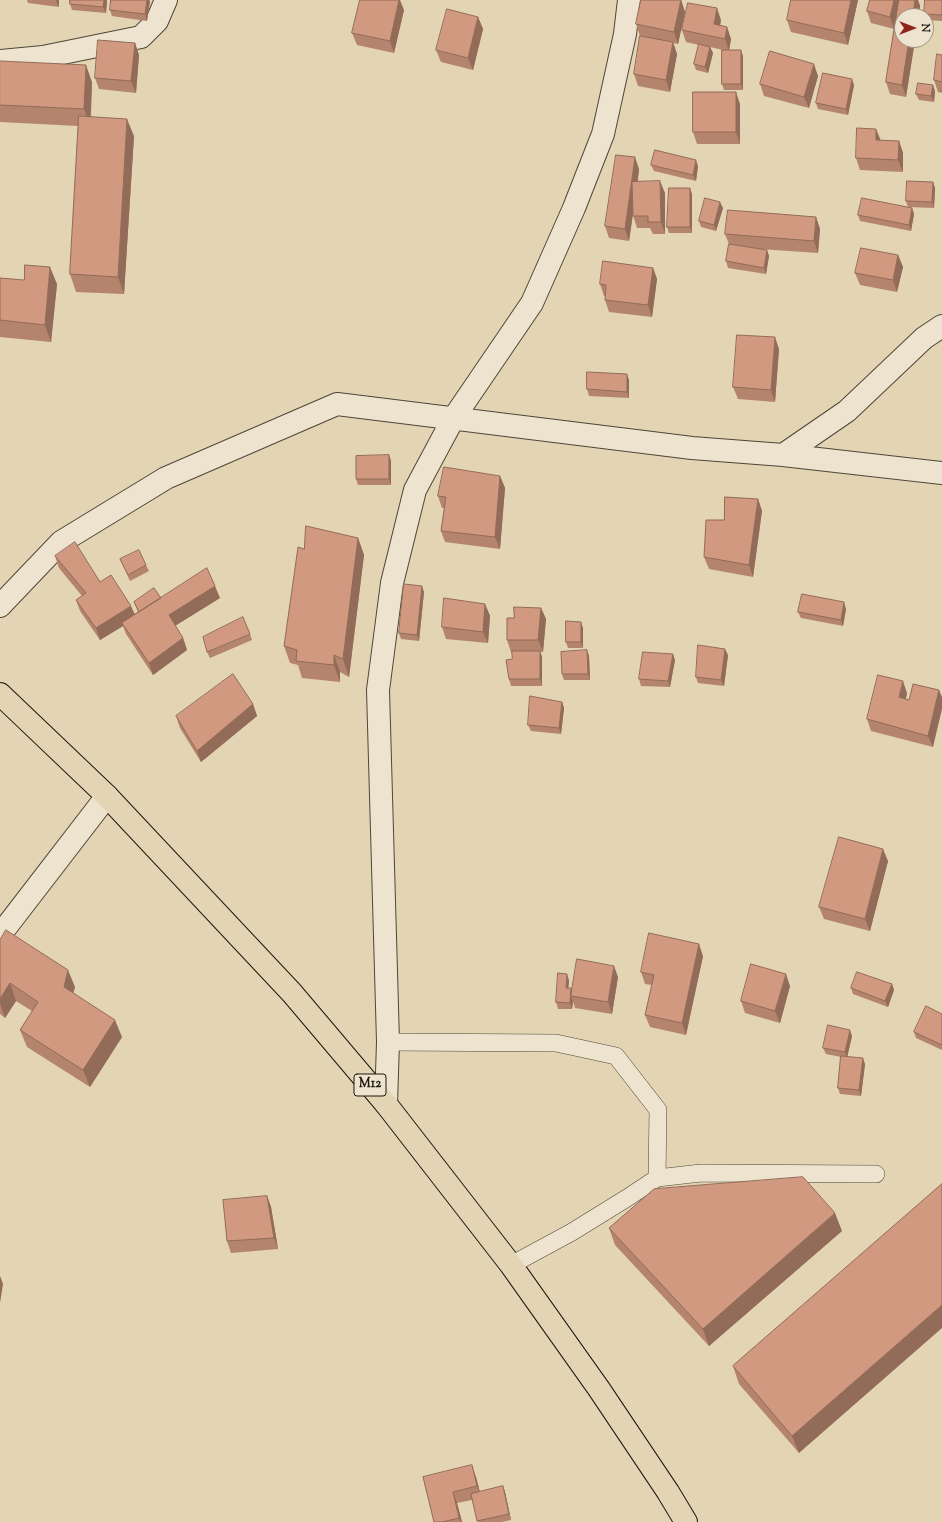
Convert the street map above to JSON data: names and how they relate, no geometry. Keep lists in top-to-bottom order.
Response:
{
  "streets": {
    "highway": ["M12"]
  },
  "north": "right"
}
